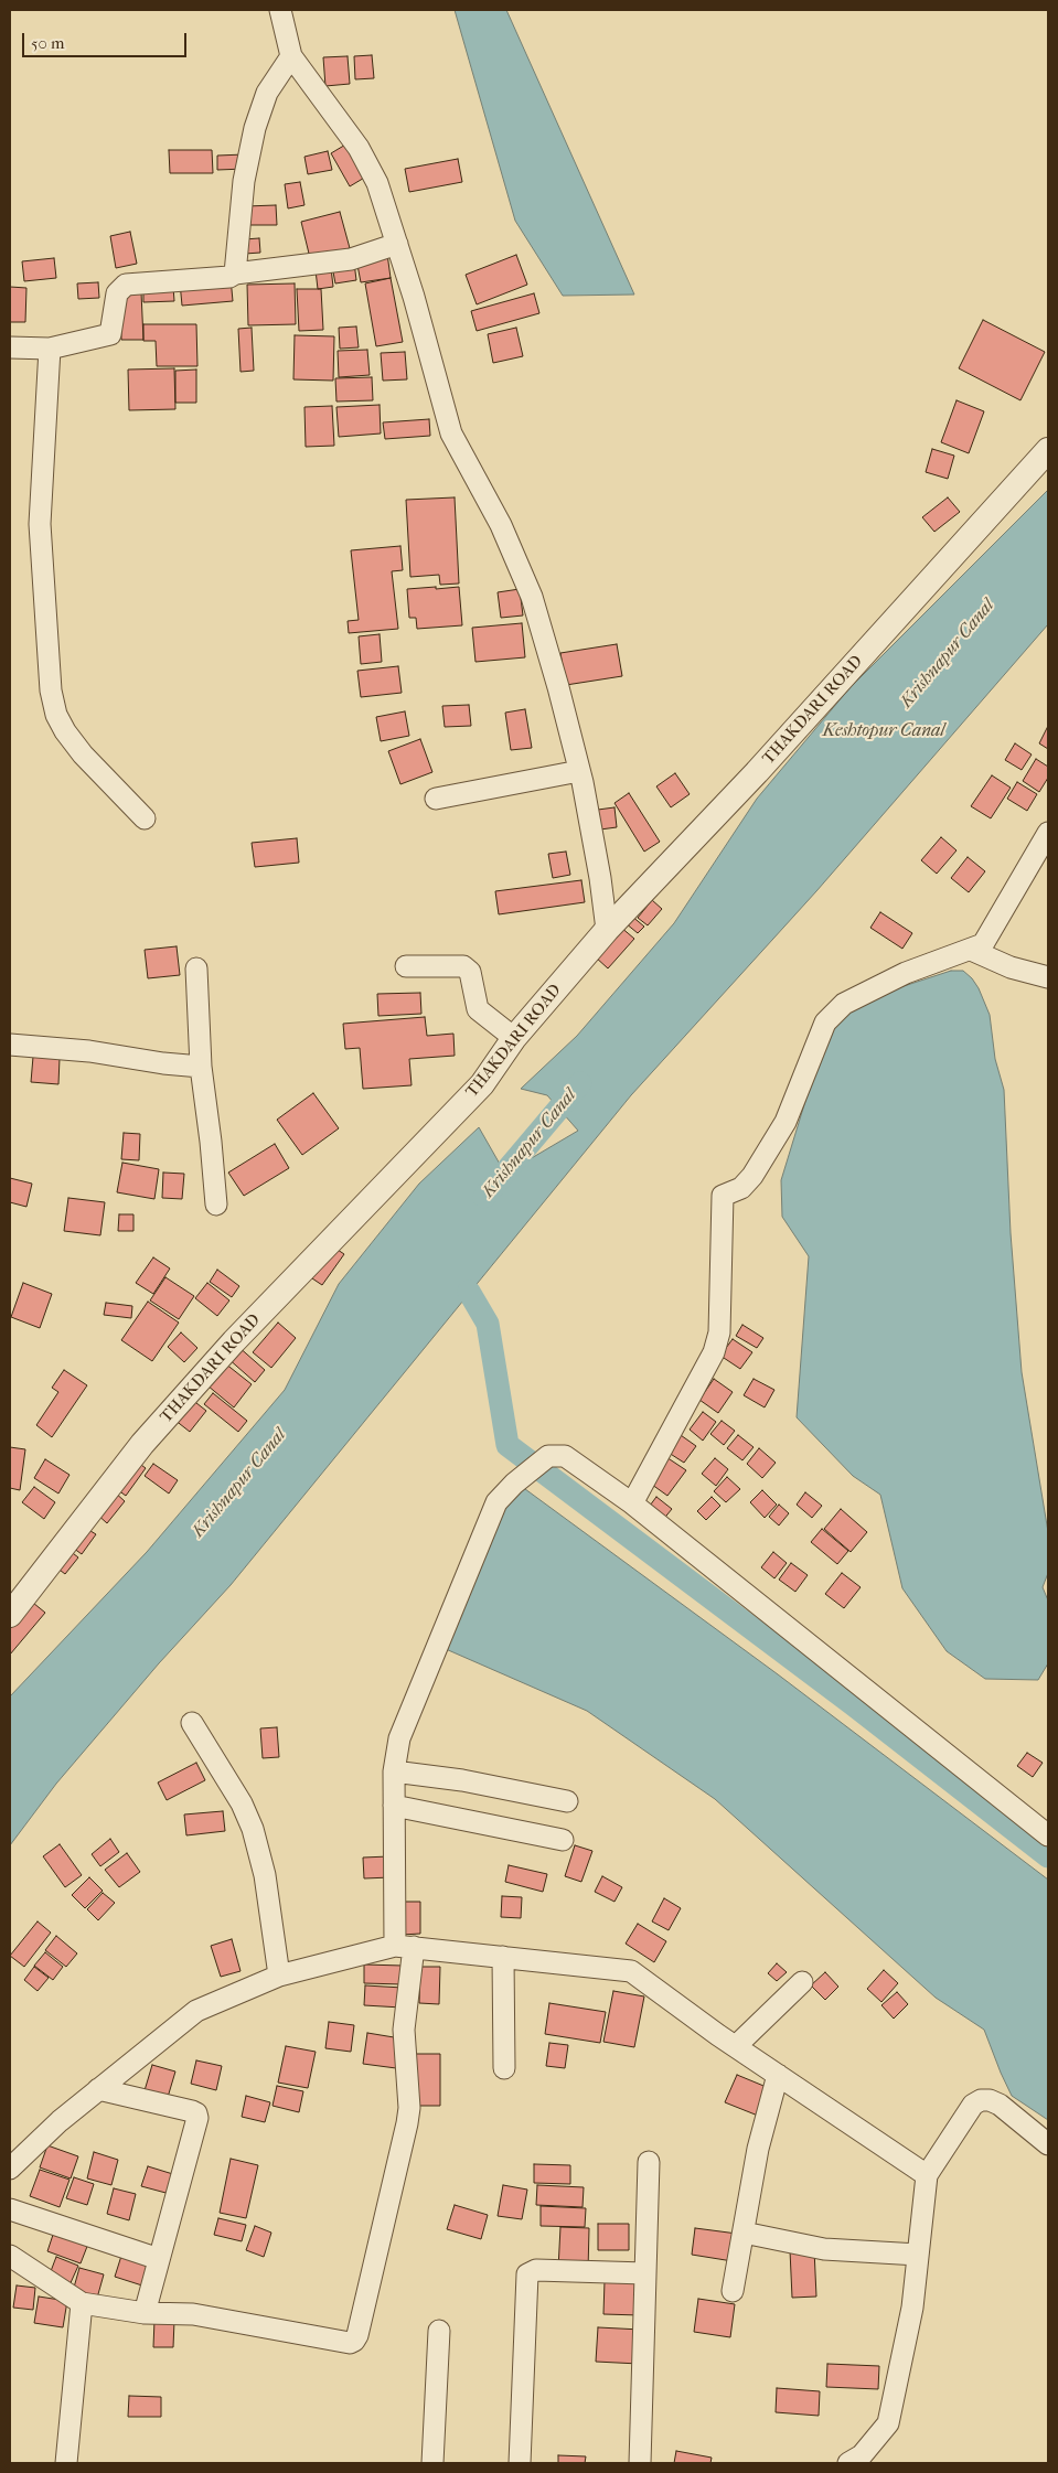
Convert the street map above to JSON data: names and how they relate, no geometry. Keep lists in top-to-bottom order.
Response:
{
  "streets": {
    "street": ["THAKDARI ROAD"]
  },
  "water": ["Krishnapur Canal", "Keshtopur Canal"],
  "scale_bar": "50 m"
}
